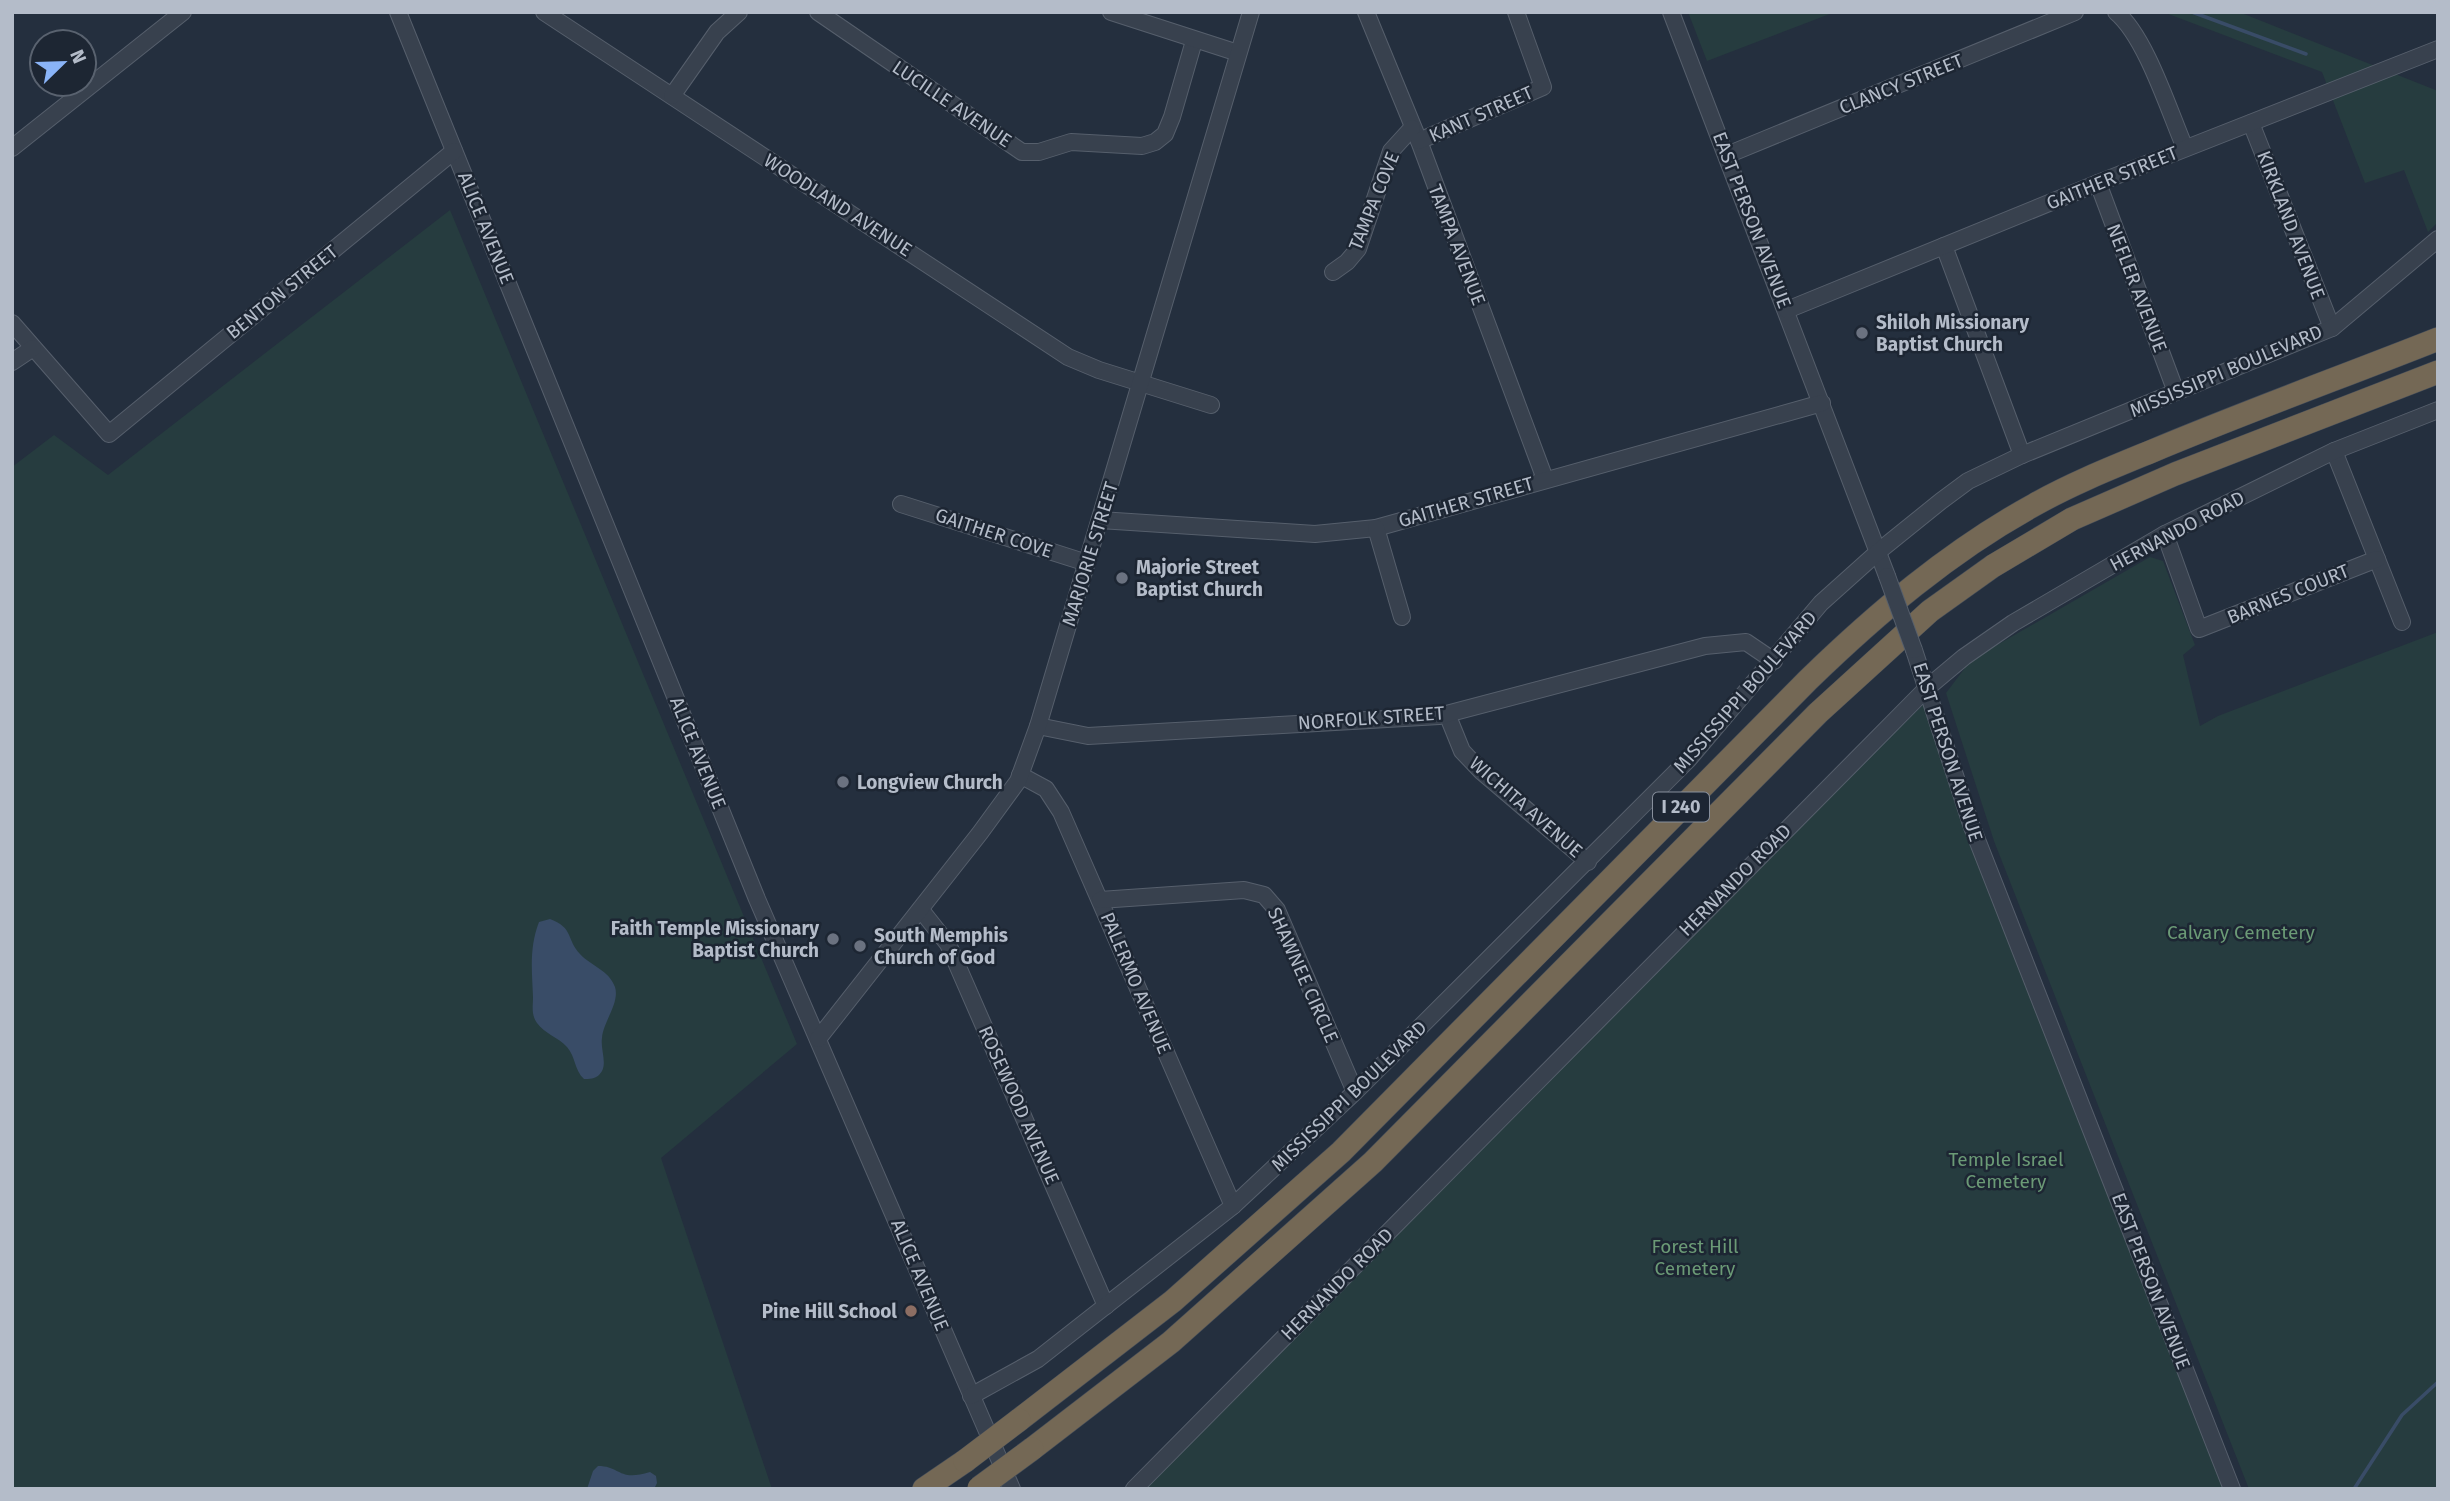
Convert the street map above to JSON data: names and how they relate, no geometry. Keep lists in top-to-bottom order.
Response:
{
  "streets": {
    "highway": ["I 240"],
    "street": [
      "CLANCY STREET",
      "LUCILLE AVENUE",
      "KANT STREET",
      "GAITHER STREET",
      "TAMPA COVE",
      "WOODLAND AVENUE",
      "EAST PERSON AVENUE",
      "KIRKLAND AVENUE",
      "ALICE AVENUE",
      "TAMPA AVENUE",
      "NEFLER AVENUE",
      "BENTON STREET",
      "MISSISSIPPI BOULEVARD",
      "HERNANDO ROAD",
      "GAITHER COVE",
      "MARJORIE STREET",
      "BARNES COURT",
      "NORFOLK STREET",
      "WICHITA AVENUE",
      "SHAWNEE CIRCLE",
      "PALERMO AVENUE",
      "ROSEWOOD AVENUE"
    ]
  },
  "crossings": [
    ["CLANCY STREET", "EAST PERSON AVENUE"],
    ["KANT STREET", "TAMPA COVE"],
    ["KANT STREET", "TAMPA AVENUE"],
    ["GAITHER STREET", "EAST PERSON AVENUE"],
    ["GAITHER STREET", "KIRKLAND AVENUE"],
    ["GAITHER STREET", "TAMPA AVENUE"],
    ["GAITHER STREET", "NEFLER AVENUE"],
    ["GAITHER STREET", "MARJORIE STREET"],
    ["TAMPA COVE", "TAMPA AVENUE"],
    ["WOODLAND AVENUE", "MARJORIE STREET"],
    ["EAST PERSON AVENUE", "MISSISSIPPI BOULEVARD"],
    ["EAST PERSON AVENUE", "HERNANDO ROAD"],
    ["KIRKLAND AVENUE", "MISSISSIPPI BOULEVARD"],
    ["ALICE AVENUE", "BENTON STREET"],
    ["ALICE AVENUE", "MISSISSIPPI BOULEVARD"],
    ["ALICE AVENUE", "MARJORIE STREET"],
    ["NEFLER AVENUE", "MISSISSIPPI BOULEVARD"],
    ["MISSISSIPPI BOULEVARD", "NORFOLK STREET"],
    ["MISSISSIPPI BOULEVARD", "WICHITA AVENUE"],
    ["MISSISSIPPI BOULEVARD", "SHAWNEE CIRCLE"],
    ["MISSISSIPPI BOULEVARD", "PALERMO AVENUE"],
    ["MISSISSIPPI BOULEVARD", "ROSEWOOD AVENUE"],
    ["HERNANDO ROAD", "BARNES COURT"],
    ["GAITHER COVE", "MARJORIE STREET"],
    ["MARJORIE STREET", "NORFOLK STREET"],
    ["MARJORIE STREET", "PALERMO AVENUE"],
    ["MARJORIE STREET", "ROSEWOOD AVENUE"],
    ["NORFOLK STREET", "WICHITA AVENUE"],
    ["SHAWNEE CIRCLE", "PALERMO AVENUE"]
  ],
  "parks": ["Calvary Cemetery", "Temple Israel Cemetery", "Forest Hill Cemetery"],
  "places": [
    "Shiloh Missionary Baptist Church",
    "Majorie Street Baptist Church",
    "Longview Church",
    "Faith Temple Missionary Baptist Church",
    "South Memphis Church of God",
    "Pine Hill School"
  ],
  "north": "top right"
}
